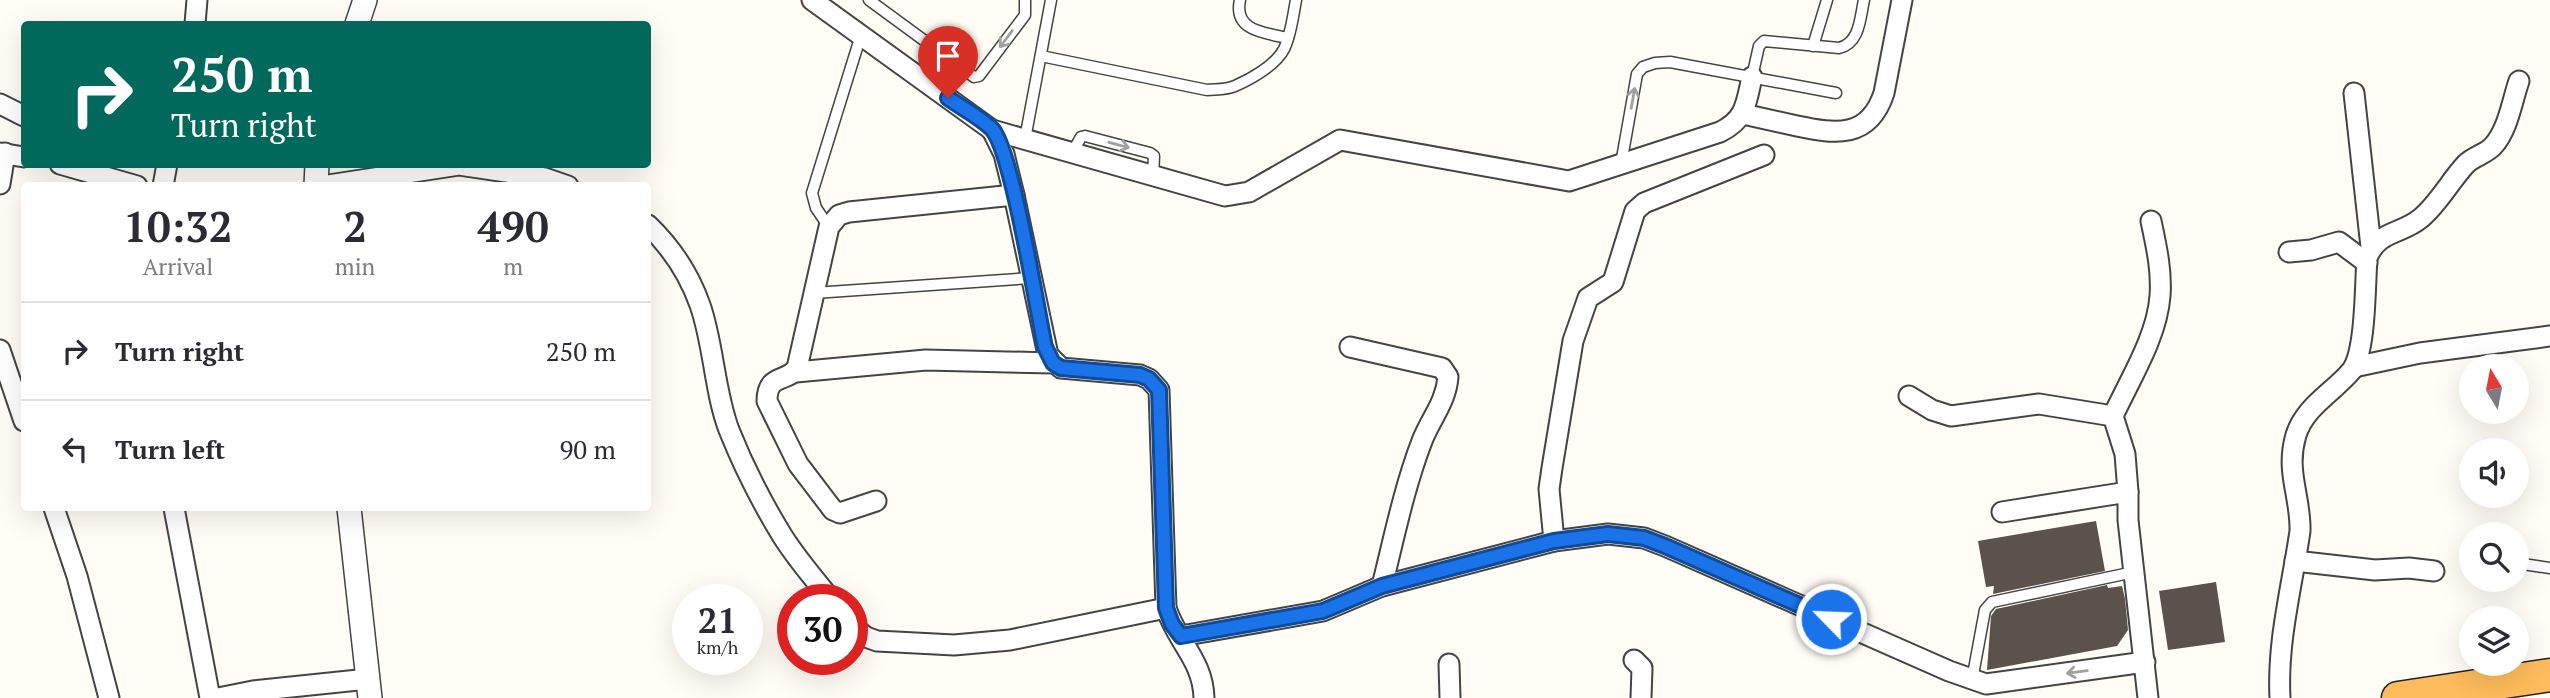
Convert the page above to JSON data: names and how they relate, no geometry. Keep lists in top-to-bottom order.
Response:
{
  "north": "top",
  "page": {
    "turn": ["250 m", "Turn right"],
    "eta": [
      "10:32",
      "Arrival",
      "2",
      "min",
      "490",
      "m"
    ],
    "list": [
      {
        "name": "Turn right",
        "value": "250 m"
      },
      {
        "name": "Turn left",
        "value": "90 m"
      }
    ],
    "speed": "21 km/h",
    "limit": "30"
  }
}
